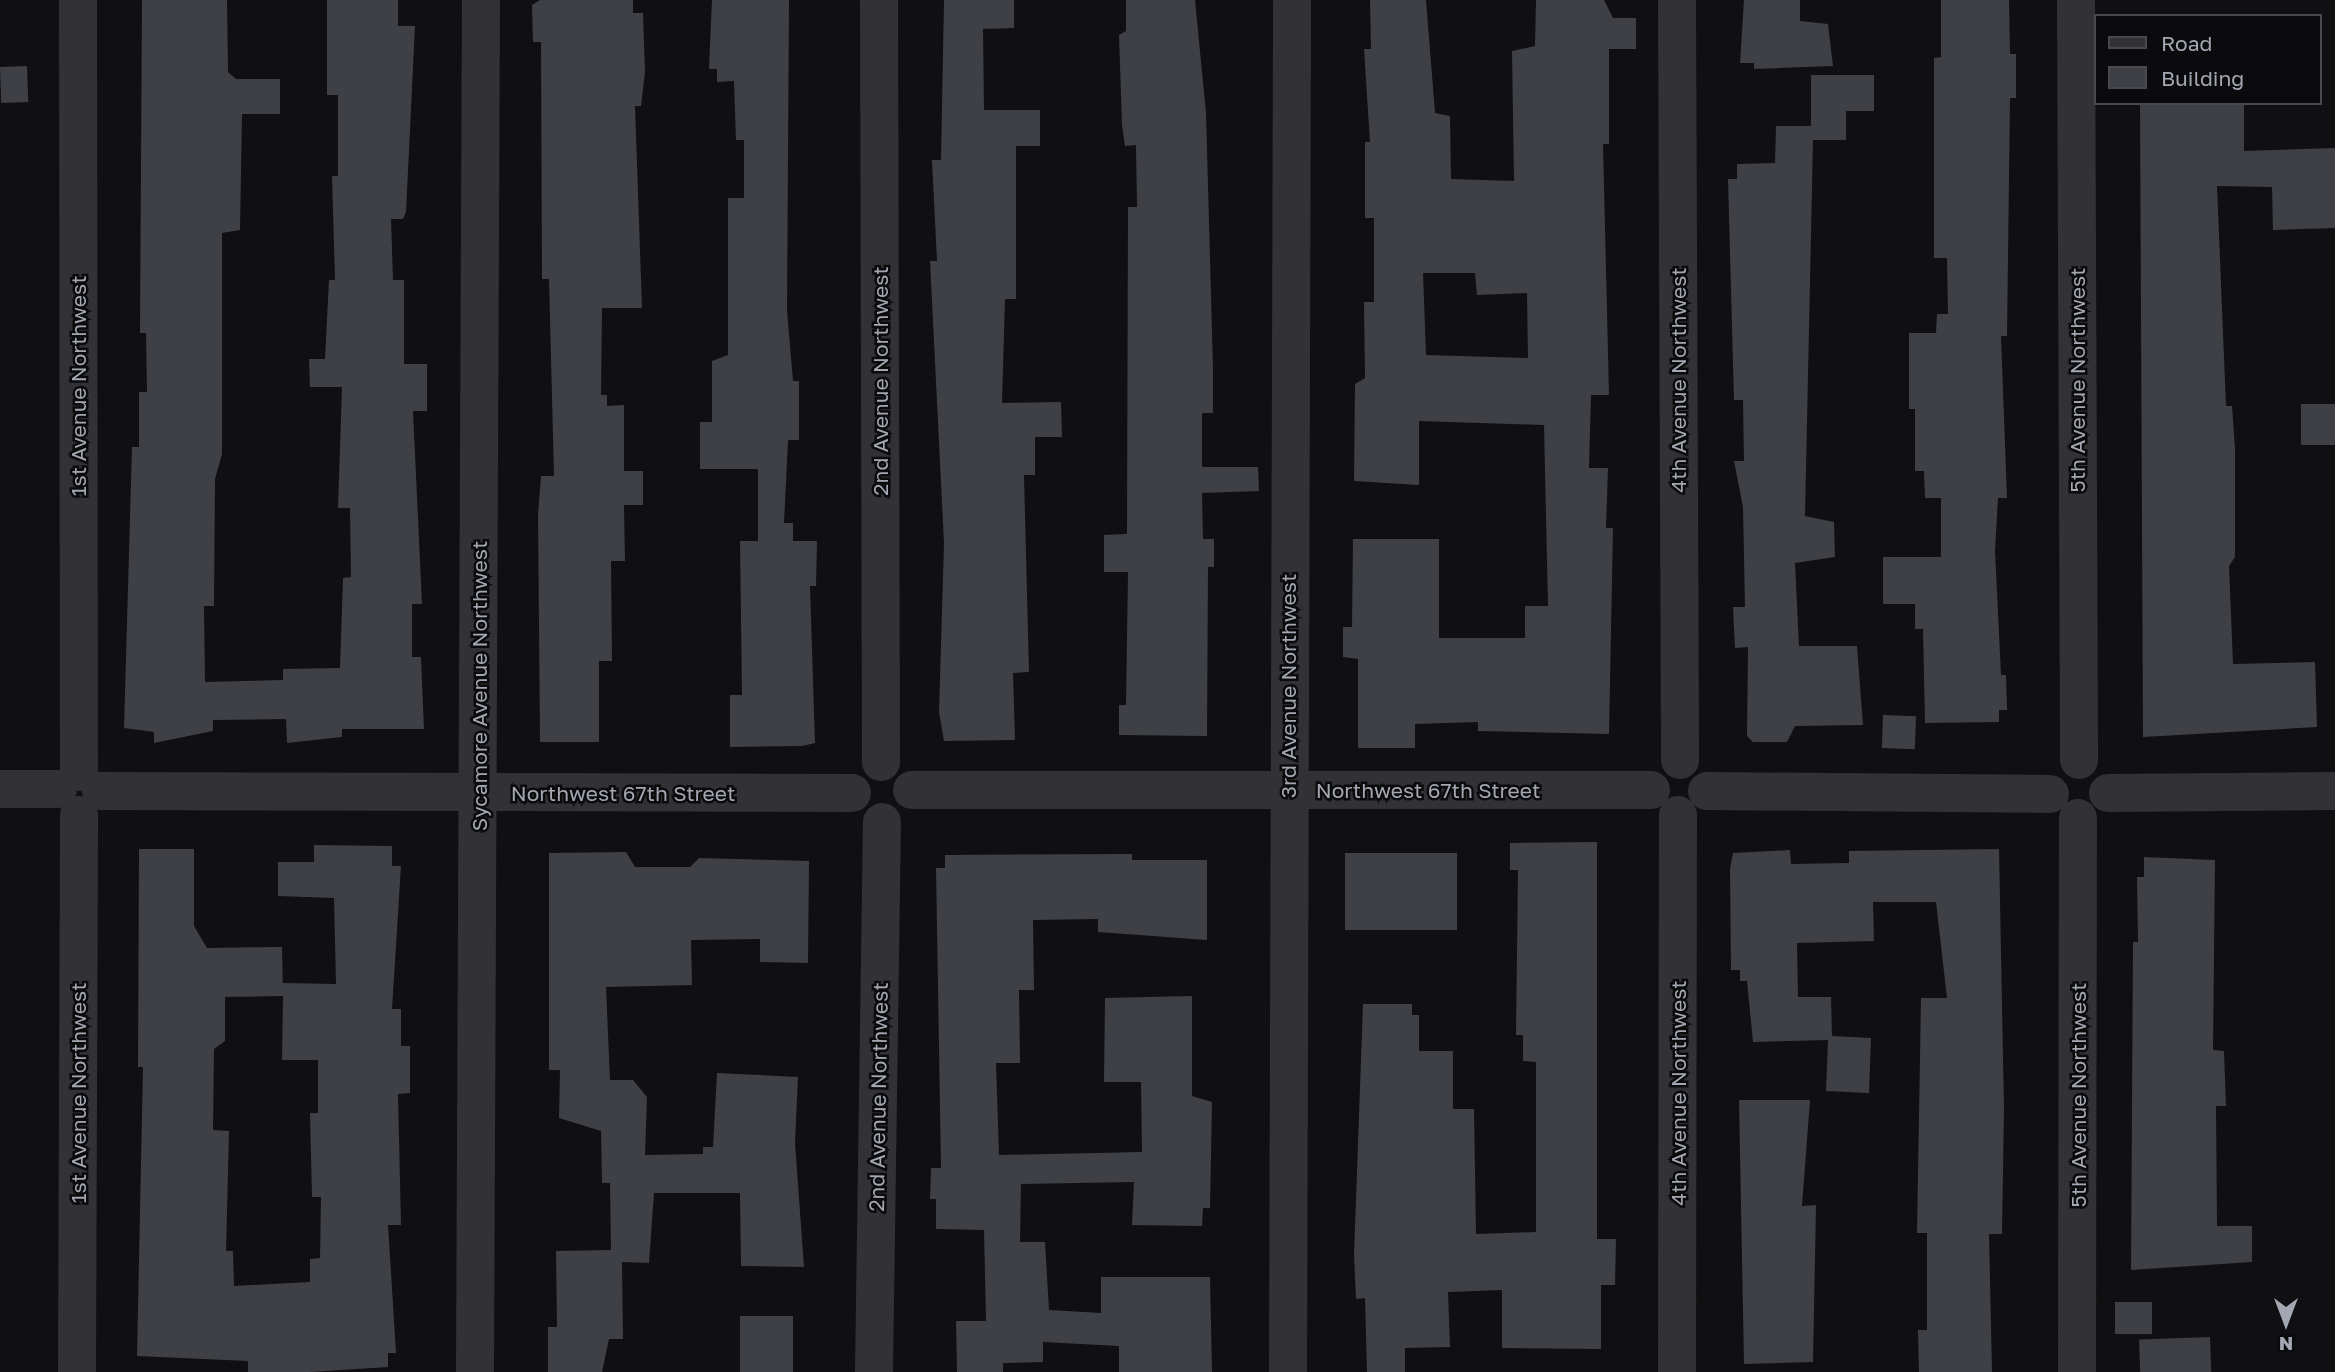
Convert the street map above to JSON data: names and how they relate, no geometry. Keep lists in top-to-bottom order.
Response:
{
  "streets": {
    "street": [
      "4th Avenue Northwest",
      "5th Avenue Northwest",
      "2nd Avenue Northwest",
      "1st Avenue Northwest",
      "Sycamore Avenue Northwest",
      "3rd Avenue Northwest",
      "Northwest 67th Street"
    ]
  },
  "crossings": [
    ["4th Avenue Northwest", "Northwest 67th Street"],
    ["2nd Avenue Northwest", "Northwest 67th Street"],
    ["1st Avenue Northwest", "Northwest 67th Street"],
    ["Sycamore Avenue Northwest", "Northwest 67th Street"],
    ["3rd Avenue Northwest", "Northwest 67th Street"]
  ],
  "legend": ["Road", "Building"],
  "north": "bottom"
}
